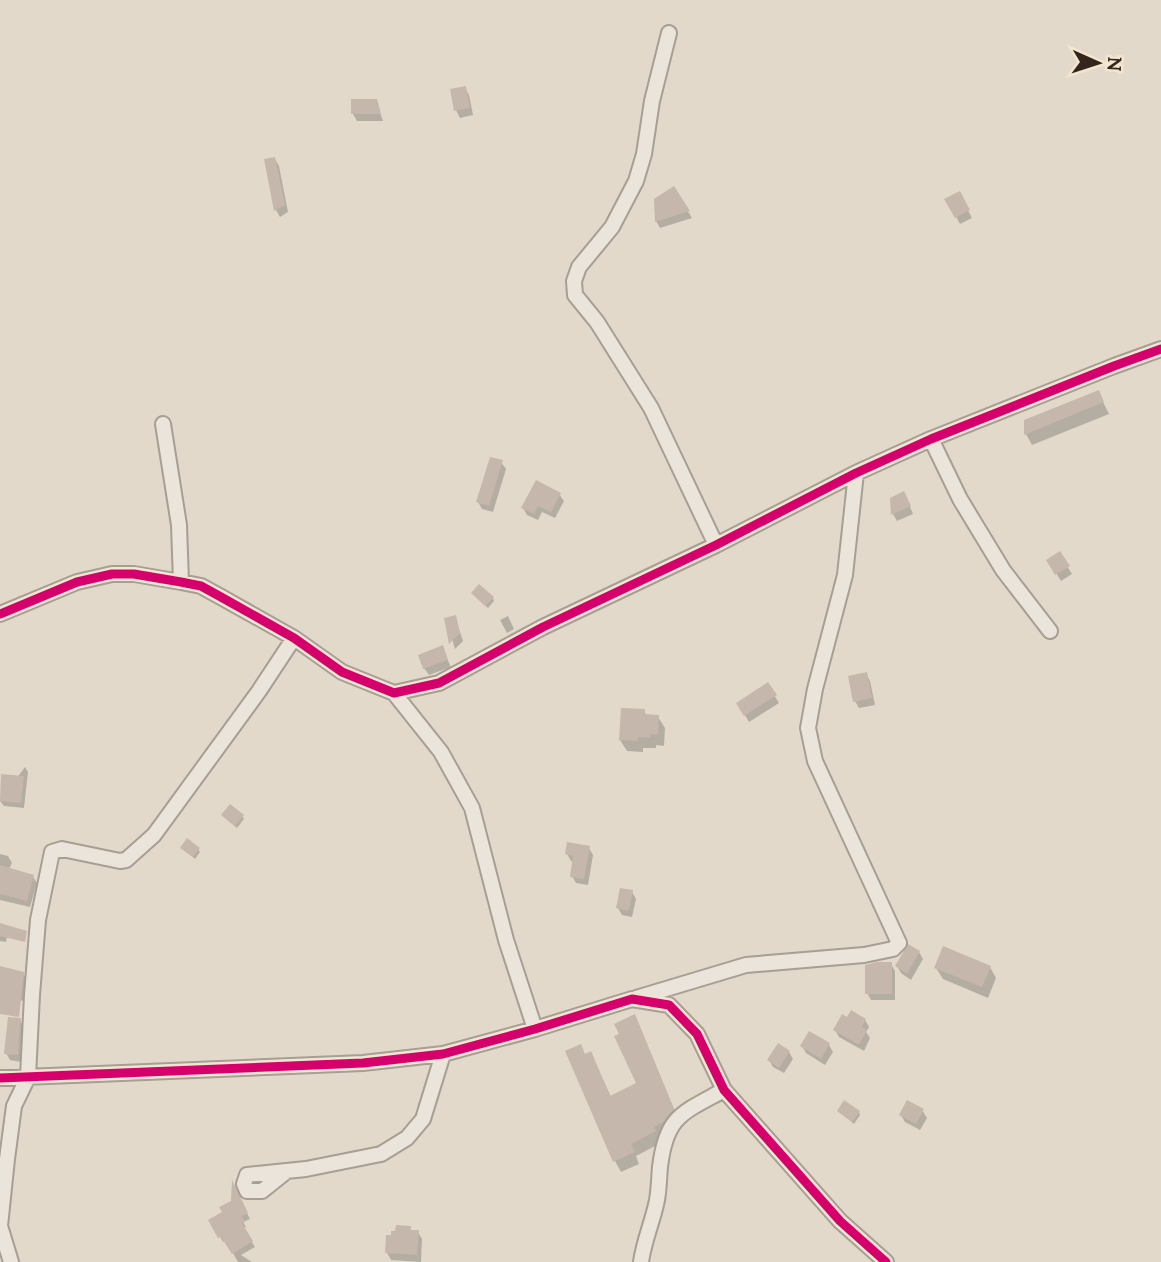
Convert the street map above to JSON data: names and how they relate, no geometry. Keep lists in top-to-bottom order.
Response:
{
  "north": "right"
}
